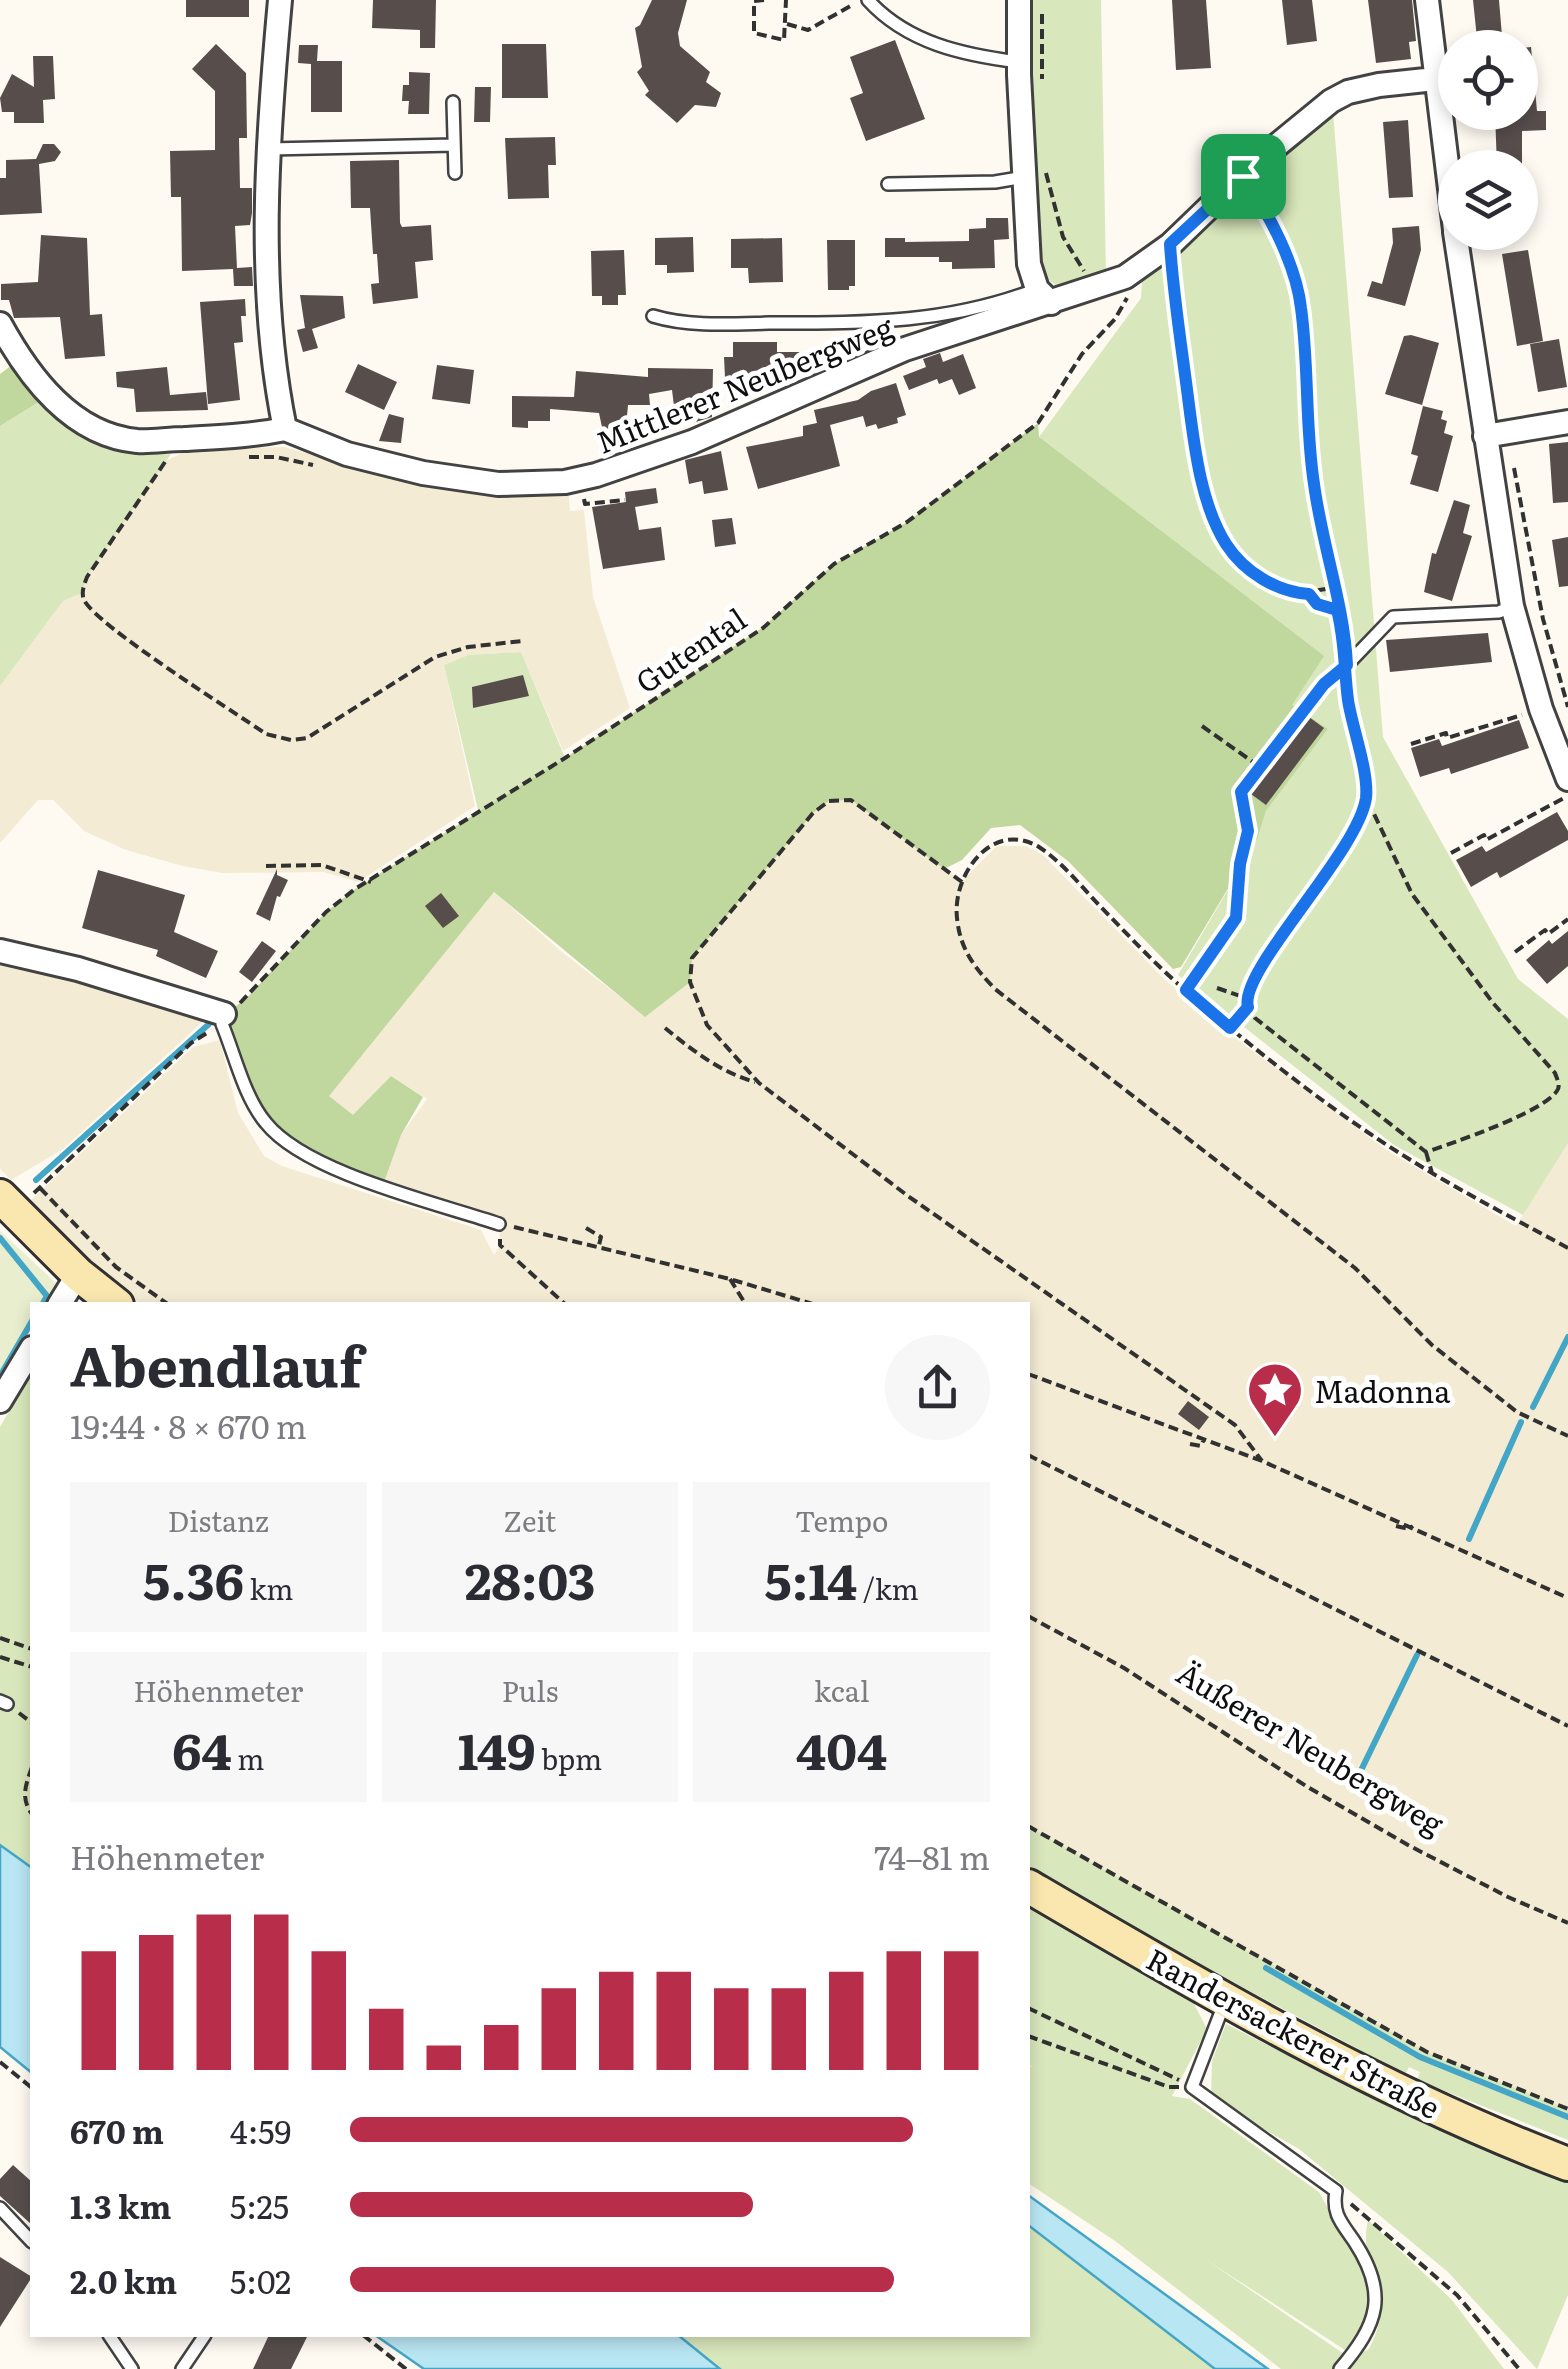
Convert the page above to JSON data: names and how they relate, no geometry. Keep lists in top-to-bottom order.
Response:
{
  "streets": {
    "main road": ["Randersackerer Straße"],
    "street": ["Mittlerer Neubergweg"],
    "path": ["Gutental", "Äußerer Neubergweg"]
  },
  "crossings": [
    ["Mittlerer Neubergweg", "Gutental"]
  ],
  "places": {
    "place": ["Madonna"]
  },
  "page": {
    "heading": ["Abendlauf", "19:44 · 8 × 670 m"],
    "stats": [
      ["Distanz", "5.36 km"],
      ["Zeit", "28:03"],
      ["Tempo", "5:14 /km"],
      ["Höhenmeter", "64 m"],
      ["Puls", "149 bpm"],
      ["kcal", "404"]
    ],
    "chart": ["Höhenmeter", "74–81 m"],
    "list": [
      {
        "name": "670 m",
        "note": "4:59"
      },
      {
        "name": "1.3 km",
        "note": "5:25"
      },
      {
        "name": "2.0 km",
        "note": "5:02"
      }
    ]
  }
}
